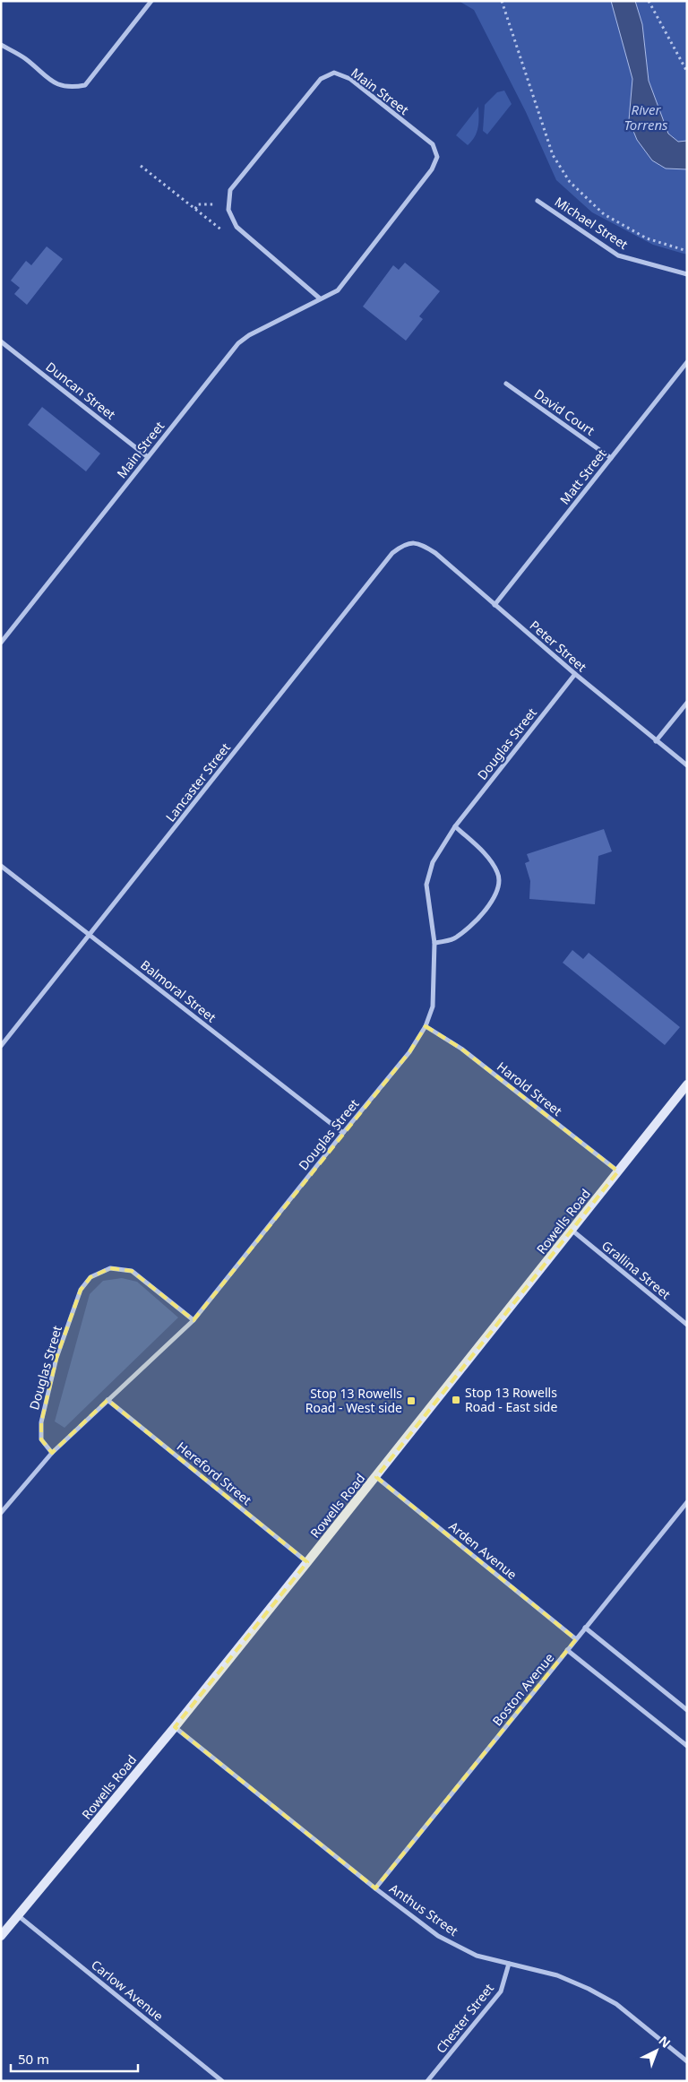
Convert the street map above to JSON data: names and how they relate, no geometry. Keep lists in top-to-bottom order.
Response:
{
  "streets": {
    "main road": ["Rowells Road"],
    "street": [
      "Main Street",
      "Michael Street",
      "Duncan Street",
      "David Court",
      "Matt Street",
      "Peter Street",
      "Douglas Street",
      "Lancaster Street",
      "Balmoral Street",
      "Harold Street",
      "Grallina Street",
      "Hereford Street",
      "Arden Avenue",
      "Boston Avenue",
      "Anthus Street",
      "Carlow Avenue",
      "Chester Street"
    ]
  },
  "crossings": [
    ["Main Street", "Duncan Street"],
    ["David Court", "Matt Street"],
    ["Matt Street", "Peter Street"],
    ["Peter Street", "Douglas Street"],
    ["Peter Street", "Lancaster Street"],
    ["Douglas Street", "Balmoral Street"],
    ["Douglas Street", "Harold Street"],
    ["Douglas Street", "Hereford Street"],
    ["Lancaster Street", "Balmoral Street"],
    ["Harold Street", "Rowells Road"],
    ["Rowells Road", "Grallina Street"],
    ["Rowells Road", "Hereford Street"],
    ["Rowells Road", "Arden Avenue"],
    ["Rowells Road", "Anthus Street"],
    ["Rowells Road", "Carlow Avenue"],
    ["Arden Avenue", "Boston Avenue"],
    ["Boston Avenue", "Anthus Street"],
    ["Anthus Street", "Chester Street"]
  ],
  "water": ["River Torrens"],
  "places": {
    "transit": ["Stop 13 Rowells Road - East side", "Stop 13 Rowells Road - West side"]
  },
  "scale_bar": "50 m",
  "north": "top right"
}
